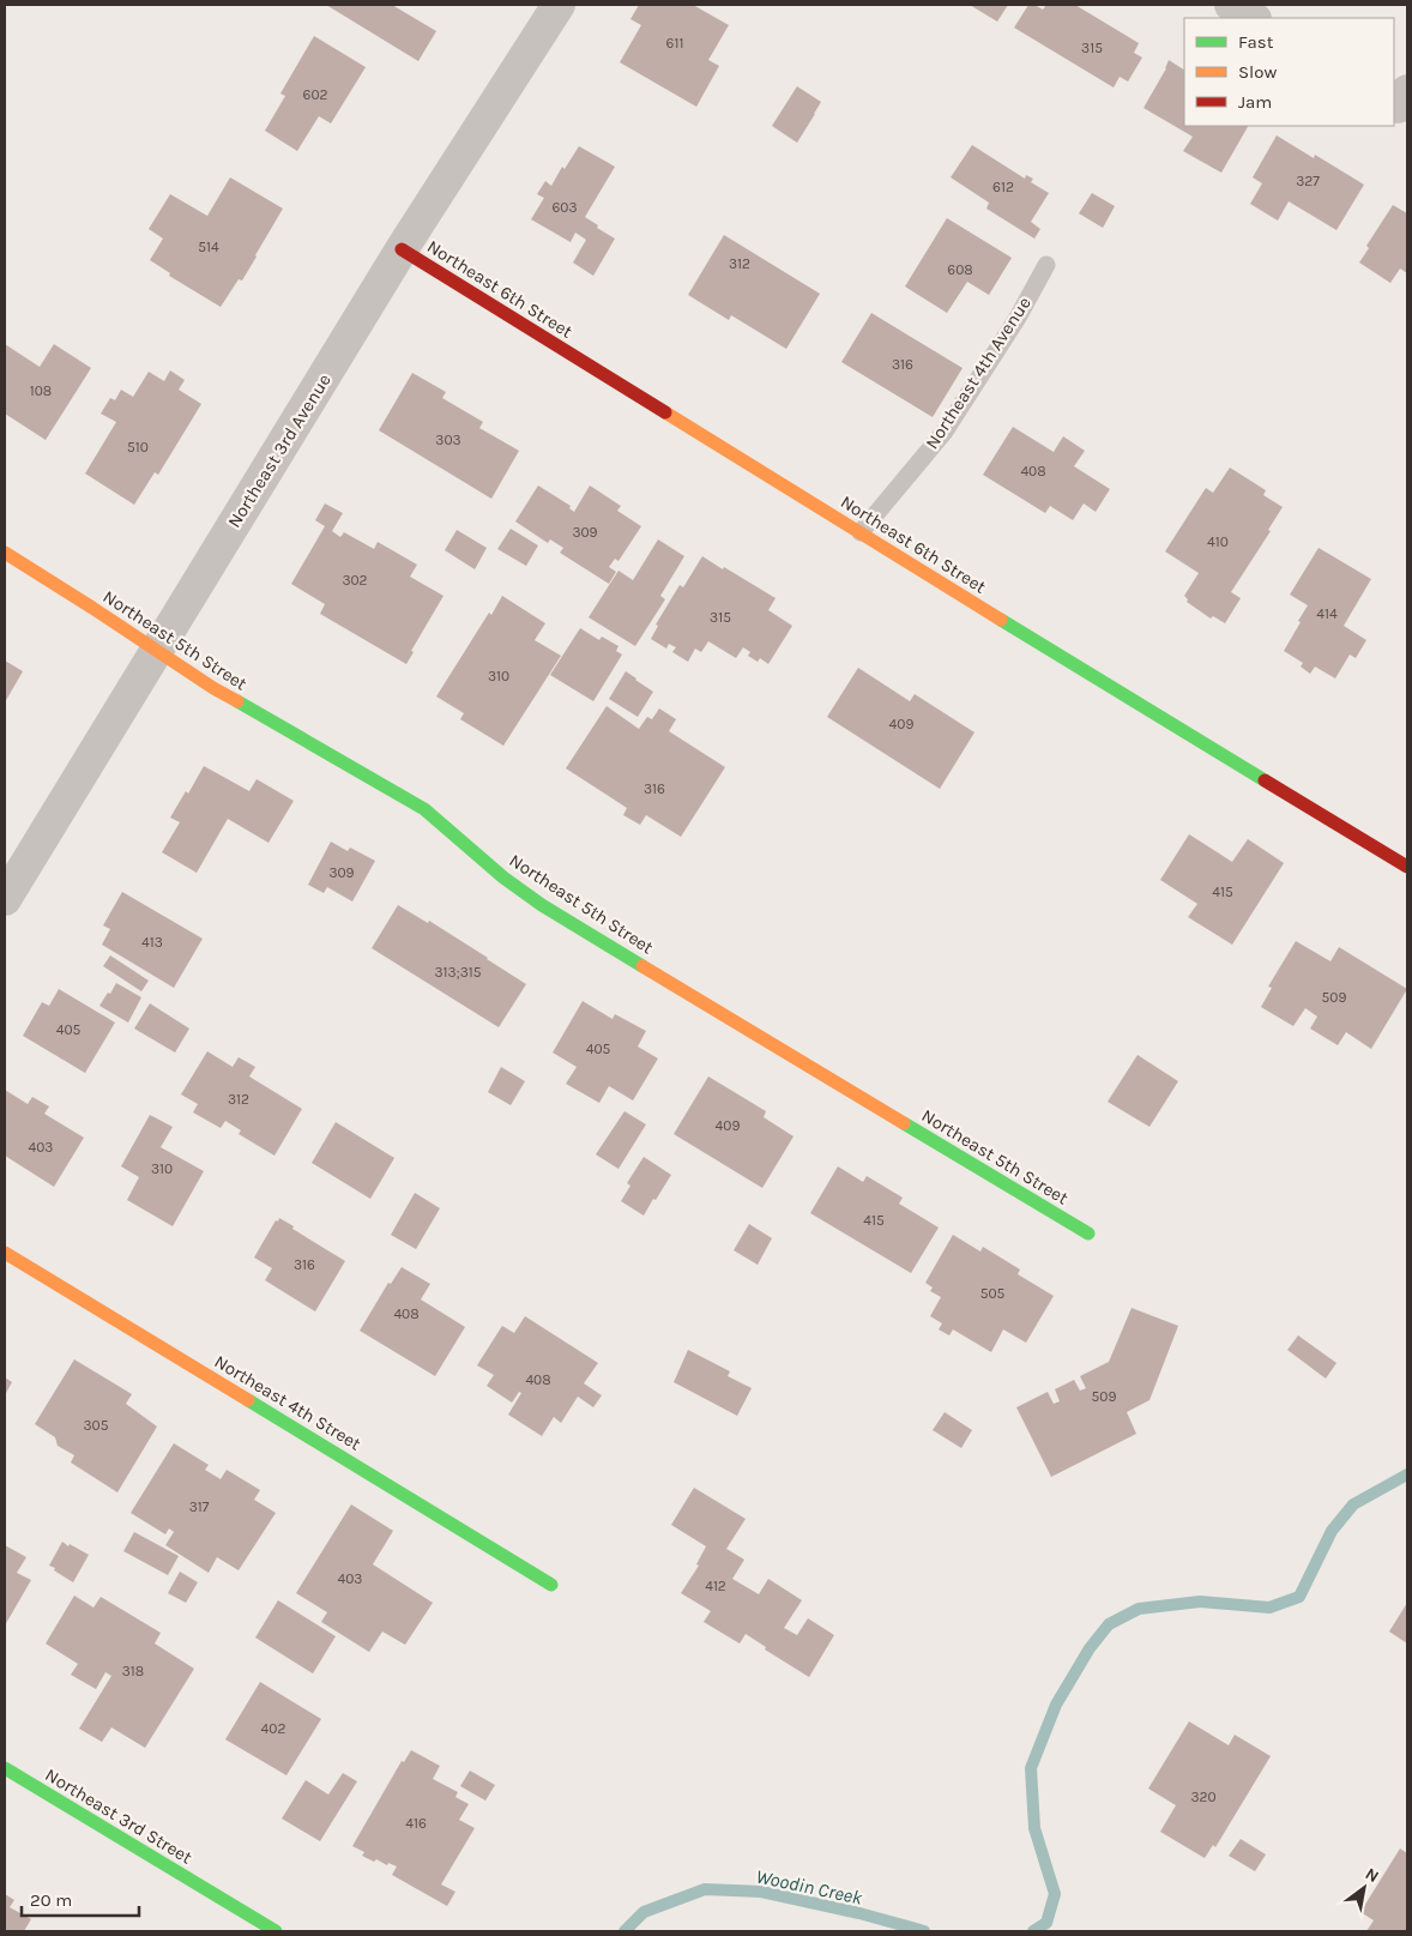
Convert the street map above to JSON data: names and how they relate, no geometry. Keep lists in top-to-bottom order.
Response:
{
  "streets": {
    "street": [
      "Northeast 6th Street",
      "Northeast 3rd Avenue",
      "Northeast 5th Street",
      "Northeast 4th Street",
      "Northeast 3rd Street"
    ],
    "lane": ["Northeast 4th Avenue"]
  },
  "crossings": [
    ["Northeast 6th Street", "Northeast 4th Avenue"],
    ["Northeast 6th Street", "Northeast 3rd Avenue"],
    ["Northeast 3rd Avenue", "Northeast 5th Street"]
  ],
  "water": ["Woodin Creek"],
  "house_numbers": [
    "611",
    "315",
    "602",
    "327",
    "612",
    "603",
    "514",
    "312",
    "608",
    "316",
    "108",
    "303",
    "510",
    "408",
    "309",
    "410",
    "302",
    "414",
    "315",
    "310",
    "409",
    "316",
    "309",
    "415",
    "413",
    "313;315",
    "509",
    "405",
    "405",
    "312",
    "409",
    "403",
    "310",
    "415",
    "316",
    "505",
    "408",
    "408",
    "509",
    "305",
    "317",
    "403",
    "412",
    "318",
    "402",
    "320",
    "416"
  ],
  "legend": ["Fast", "Slow", "Jam"],
  "scale_bar": "20 m",
  "north": "top right"
}
